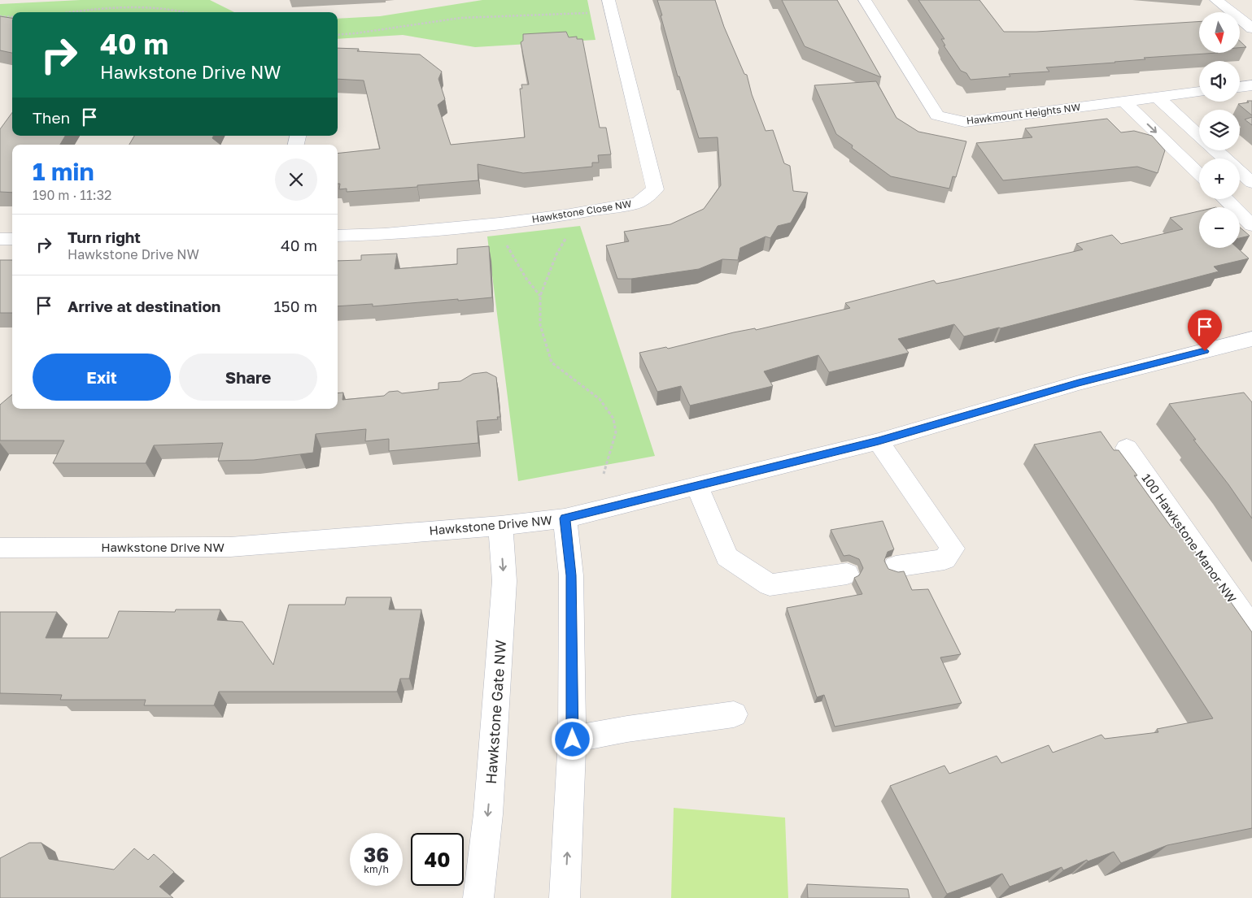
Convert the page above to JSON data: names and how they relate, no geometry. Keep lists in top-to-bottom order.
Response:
{
  "streets": {
    "street": [
      "Hawkmount Heights NW",
      "Hawkstone Close NW",
      "Hawkstone Drive NW",
      "100 Hawkstone Manor NW",
      "Hawkstone Gate NW"
    ]
  },
  "crossings": [
    ["Hawkstone Drive NW", "Hawkstone Gate NW"]
  ],
  "north": "bottom",
  "page": {
    "map_buttons": ["+", "−"],
    "turn": ["40 m", "Hawkstone Drive NW"],
    "then": "Then",
    "heading": ["1 min", "190 m · 11:32"],
    "list": [
      {
        "name": "Turn right",
        "note": "Hawkstone Drive NW",
        "value": "40 m"
      },
      {
        "name": "Arrive at destination",
        "value": "150 m"
      }
    ],
    "buttons": ["Exit", "Share"],
    "speed": "36 km/h",
    "limit": "40"
  }
}
